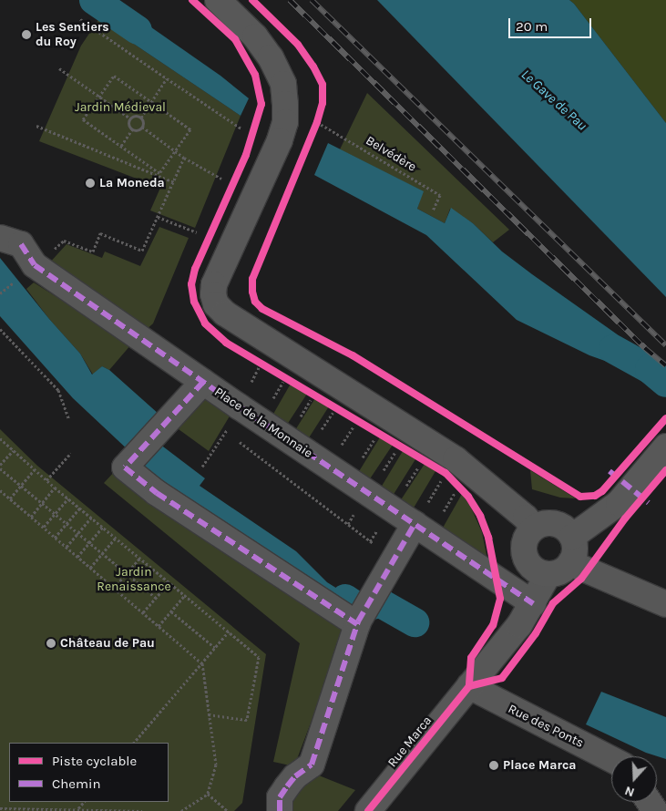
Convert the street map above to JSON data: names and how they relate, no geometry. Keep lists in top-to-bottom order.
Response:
{
  "streets": {
    "street": ["Place de la Monnaie", "Rue des Ponts", "Rue Marca"],
    "path": ["Belvédère"]
  },
  "crossings": [
    ["Place de la Monnaie", "Rue Marca"],
    ["Rue des Ponts", "Rue Marca"]
  ],
  "water": ["Le Gave de Pau"],
  "parks": ["Jardin Médieval", "Jardin Renaissance"],
  "places": [
    "Les Sentiers du Roy",
    "La Moneda",
    "Château de Pau",
    "Place Marca"
  ],
  "legend": ["Piste cyclable", "Chemin"],
  "scale_bar": "20 m",
  "north": "bottom"
}
